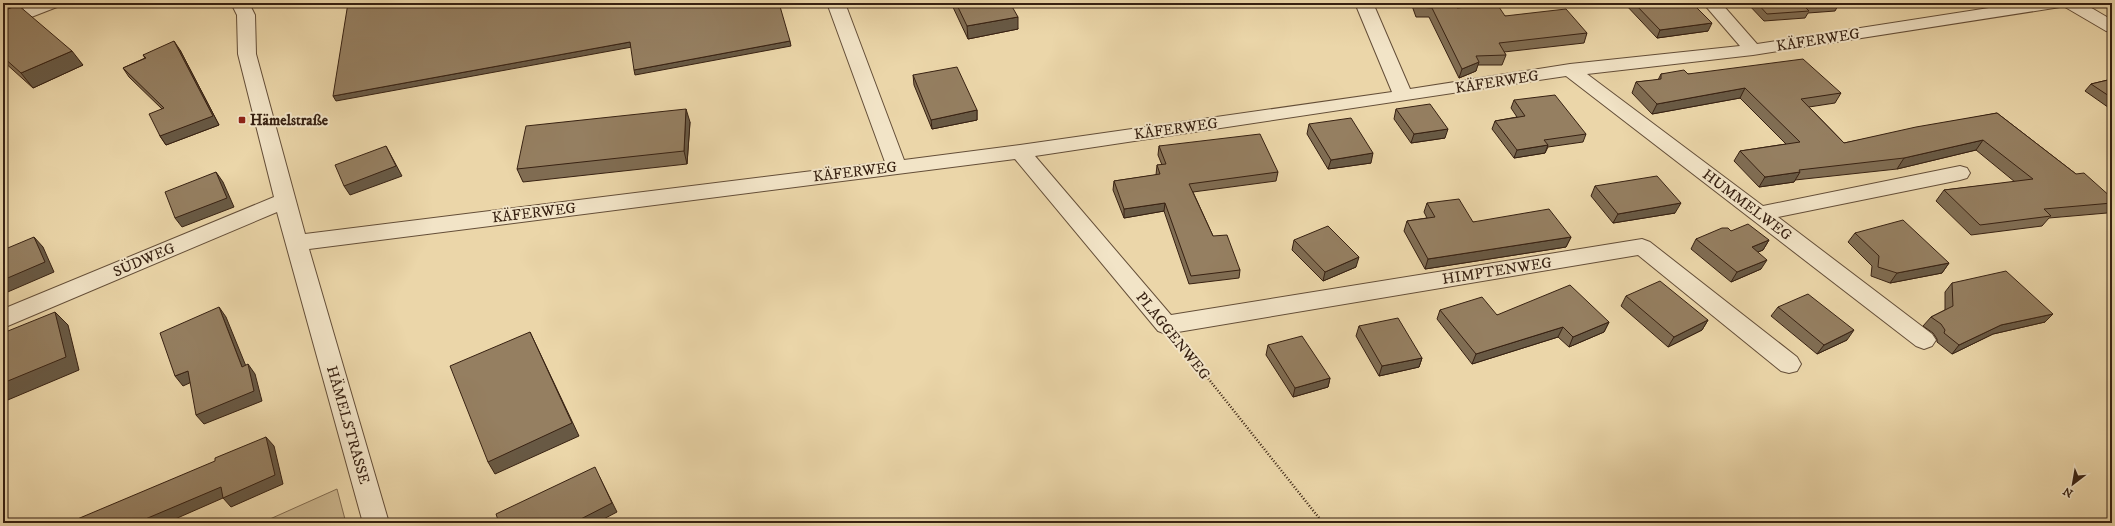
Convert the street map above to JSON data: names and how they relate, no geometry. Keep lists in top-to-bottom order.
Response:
{
  "streets": {
    "street": [
      "KÄFERWEG",
      "HUMMELWEG",
      "SÜDWEG",
      "HIMPTENWEG",
      "PLAGGENWEG",
      "HÄMELSTRASSE"
    ]
  },
  "crossings": [
    ["KÄFERWEG", "HUMMELWEG"],
    ["KÄFERWEG", "PLAGGENWEG"],
    ["KÄFERWEG", "HÄMELSTRASSE"],
    ["SÜDWEG", "HÄMELSTRASSE"],
    ["HIMPTENWEG", "PLAGGENWEG"]
  ],
  "places": {
    "transit": ["Hämelstraße"]
  },
  "north": "bottom left"
}
